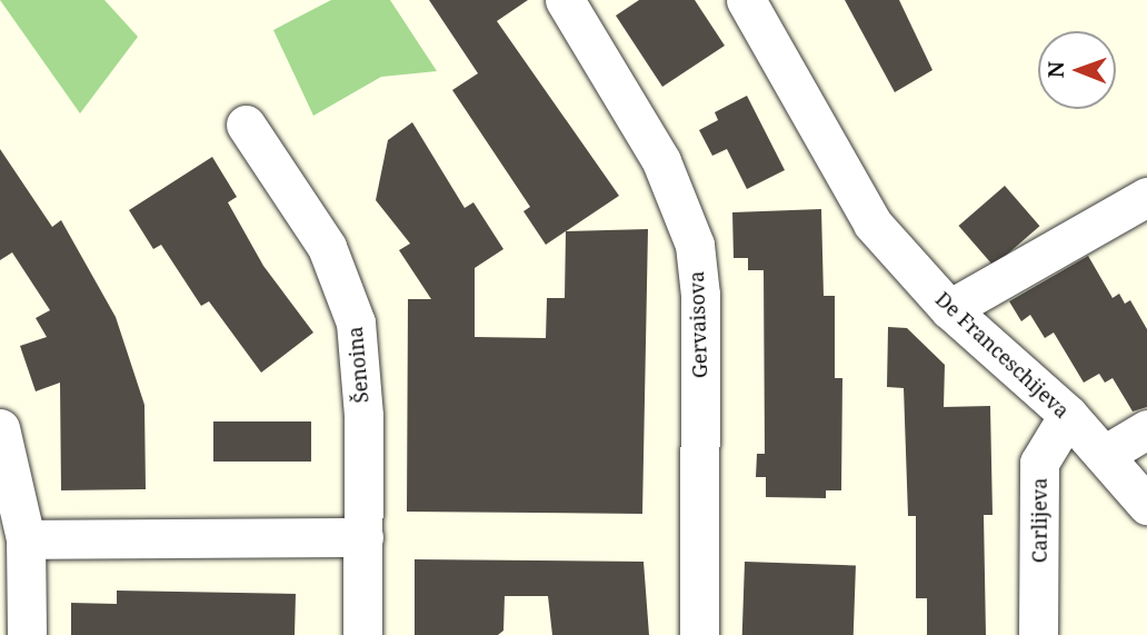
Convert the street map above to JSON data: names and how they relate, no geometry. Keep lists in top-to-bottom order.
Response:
{
  "streets": {
    "street": [
      "Gervaisova",
      "De Franceschijeva",
      "Šenoina",
      "Carlijeva"
    ]
  },
  "crossings": [
    ["De Franceschijeva", "Carlijeva"]
  ],
  "north": "left"
}
